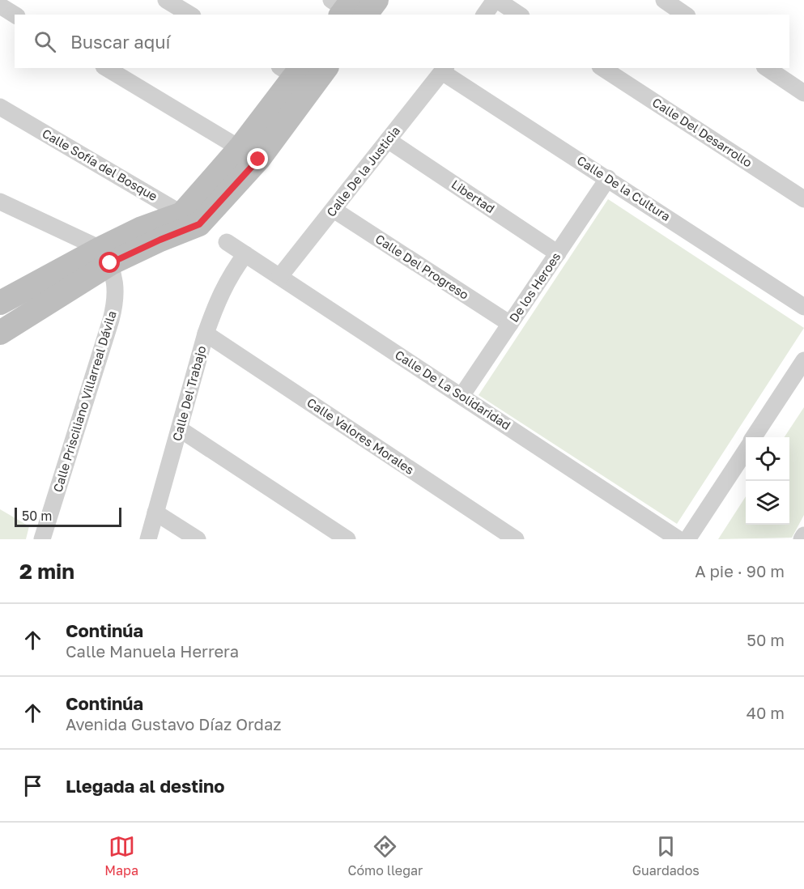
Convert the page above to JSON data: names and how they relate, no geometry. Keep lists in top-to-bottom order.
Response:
{
  "streets": {
    "street": [
      "Calle Del Desarrollo",
      "Calle Sofía del Bosque",
      "Calle De la Justicia",
      "Calle De la Cultura",
      "Libertad",
      "Calle Del Progreso",
      "De los Heroes",
      "Calle De La Solidaridad",
      "Calle Del Trabajo",
      "Calle Prisciliano Villarreal Dávila",
      "Calle Valores Morales"
    ]
  },
  "crossings": [
    ["Calle De la Justicia", "Calle De la Cultura"],
    ["Calle De la Justicia", "Libertad"],
    ["Calle De la Justicia", "Calle Del Progreso"],
    ["Calle De la Justicia", "Calle De La Solidaridad"],
    ["Calle De la Cultura", "De los Heroes"],
    ["Libertad", "De los Heroes"],
    ["Calle Del Progreso", "De los Heroes"],
    ["De los Heroes", "Calle De La Solidaridad"],
    ["Calle De La Solidaridad", "Calle Del Trabajo"],
    ["Calle Del Trabajo", "Calle Valores Morales"]
  ],
  "scale_bar": "50 m",
  "page": {
    "search": "Buscar aquí",
    "scale": "50 m",
    "heading": ["2 min", "A pie · 90 m"],
    "list": [
      ["Continúa", "Calle Manuela Herrera", "50 m"],
      ["Continúa", "Avenida Gustavo Díaz Ordaz", "40 m"],
      "Llegada al destino"
    ],
    "nav": ["Mapa", "Cómo llegar", "Guardados"]
  }
}
